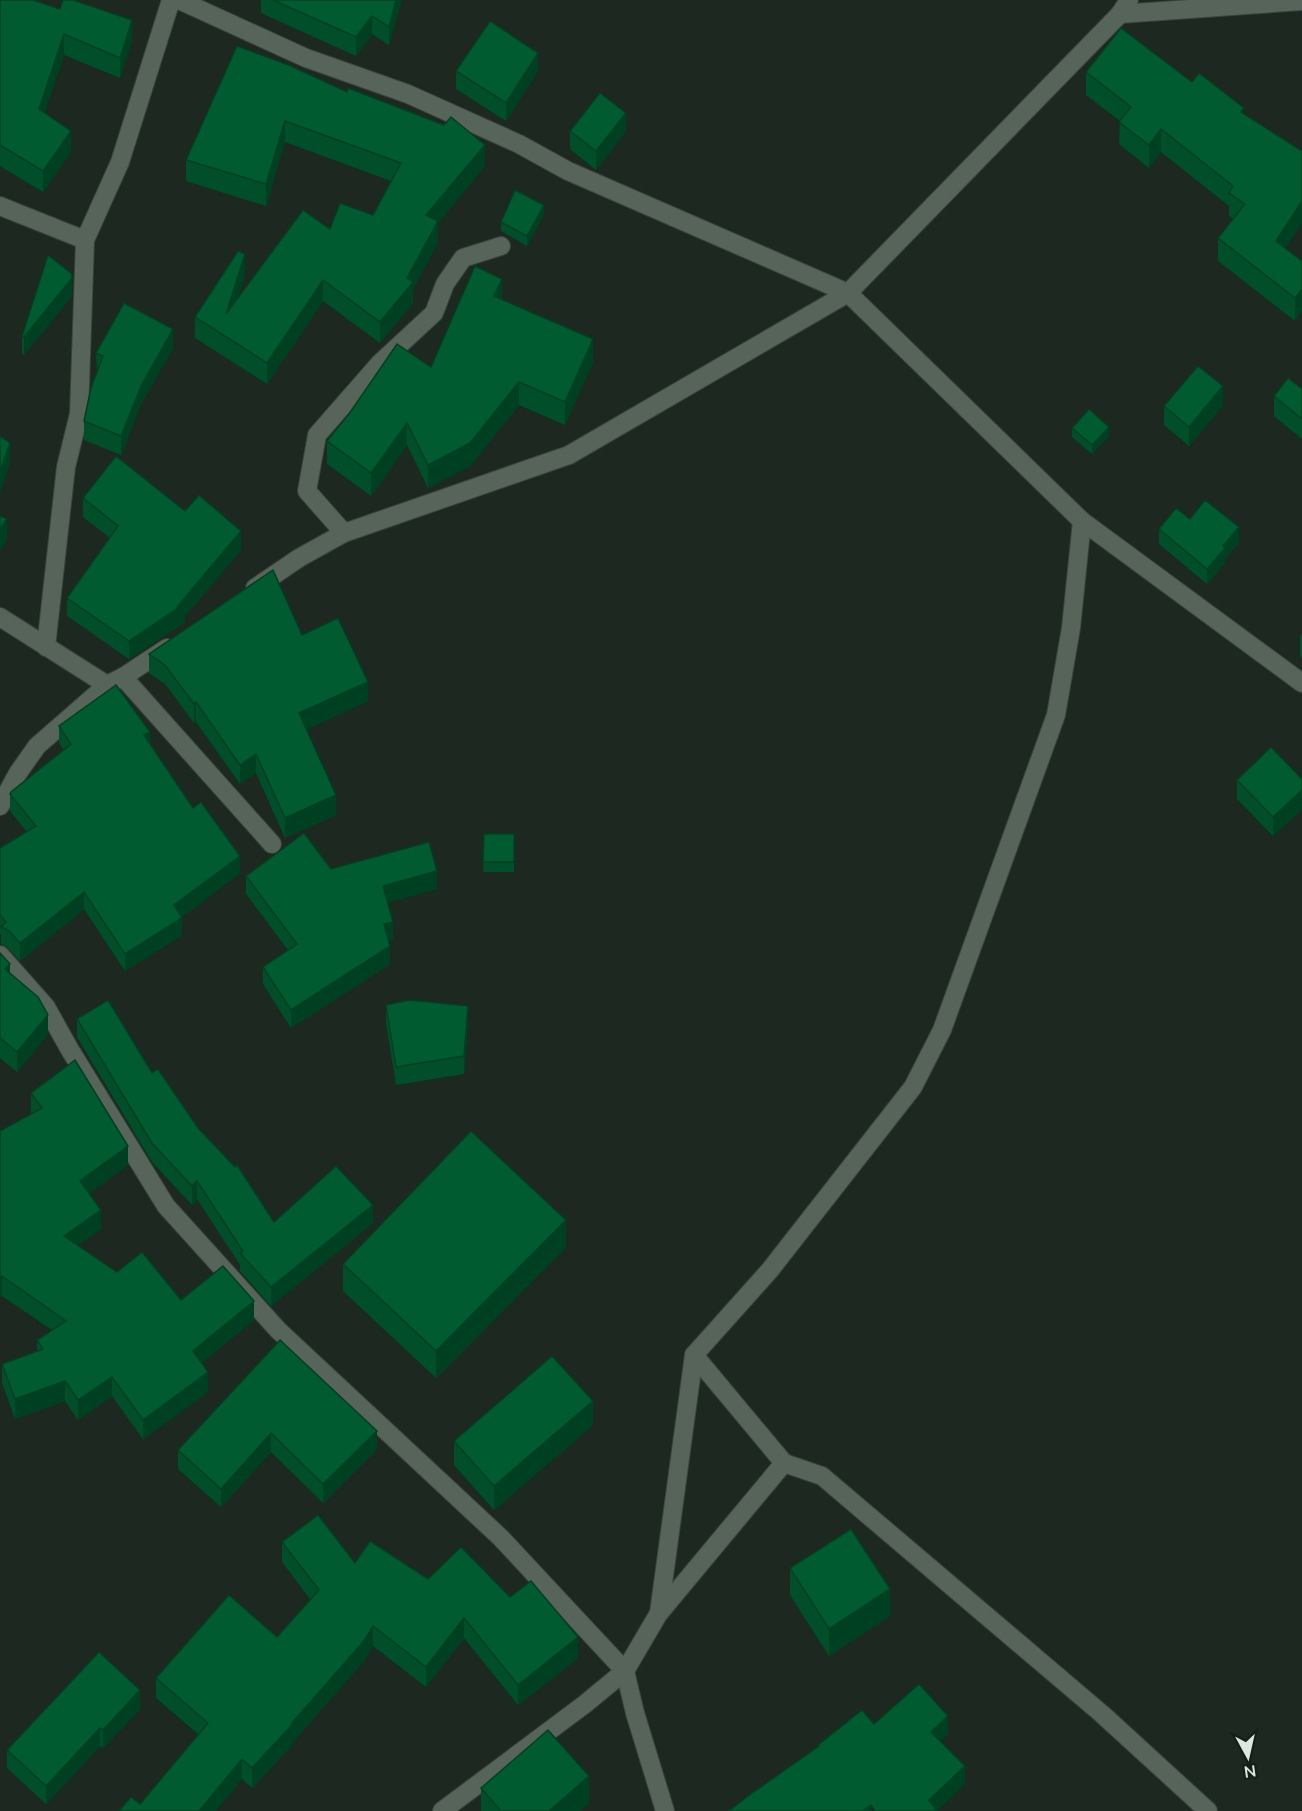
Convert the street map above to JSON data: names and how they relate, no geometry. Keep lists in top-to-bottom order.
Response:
{
  "north": "bottom"
}
